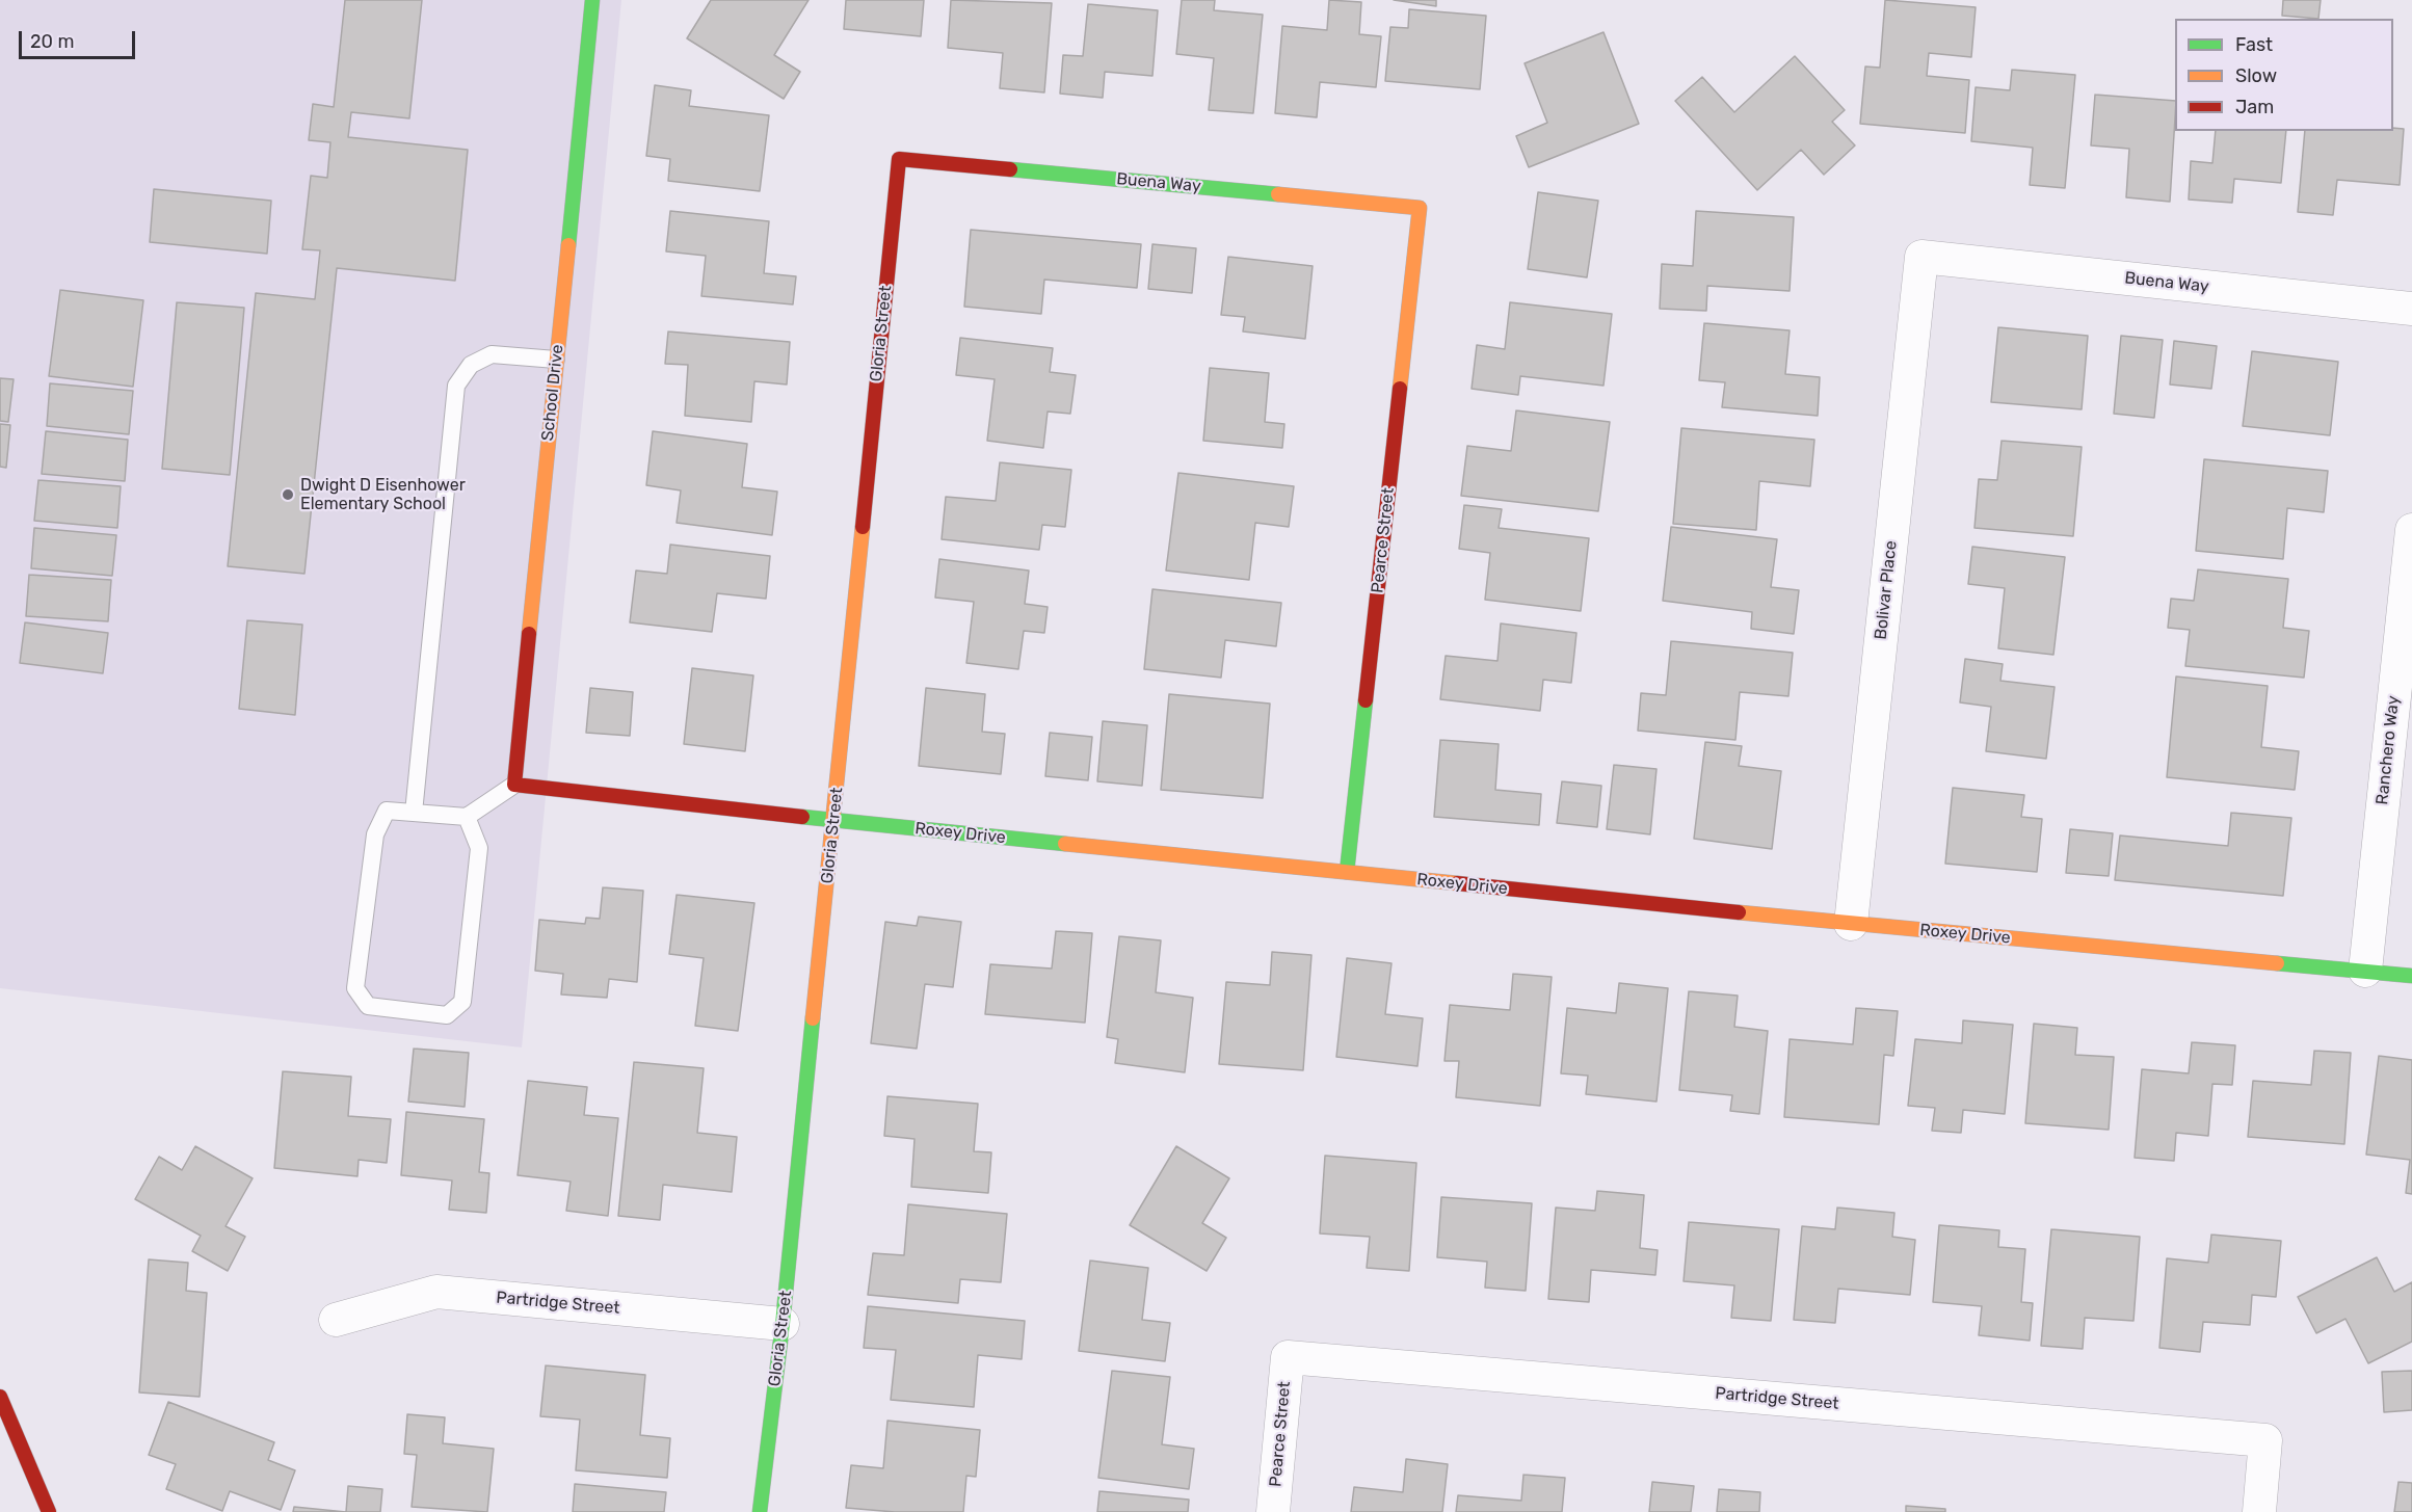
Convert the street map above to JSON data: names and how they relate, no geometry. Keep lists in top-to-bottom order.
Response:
{
  "streets": {
    "main road": [
      "Buena Way",
      "Gloria Street",
      "School Drive",
      "Pearce Street",
      "Roxey Drive"
    ],
    "street": ["Bolivar Place", "Ranchero Way", "Partridge Street"]
  },
  "crossings": [
    ["Buena Way", "Gloria Street"],
    ["Buena Way", "Pearce Street"],
    ["Buena Way", "Bolivar Place"],
    ["Gloria Street", "Roxey Drive"],
    ["Gloria Street", "Partridge Street"],
    ["School Drive", "Roxey Drive"],
    ["Pearce Street", "Roxey Drive"],
    ["Pearce Street", "Partridge Street"],
    ["Bolivar Place", "Roxey Drive"],
    ["Ranchero Way", "Roxey Drive"]
  ],
  "places": ["Dwight D Eisenhower Elementary School"],
  "legend": ["Fast", "Slow", "Jam"],
  "scale_bar": "20 m"
}
